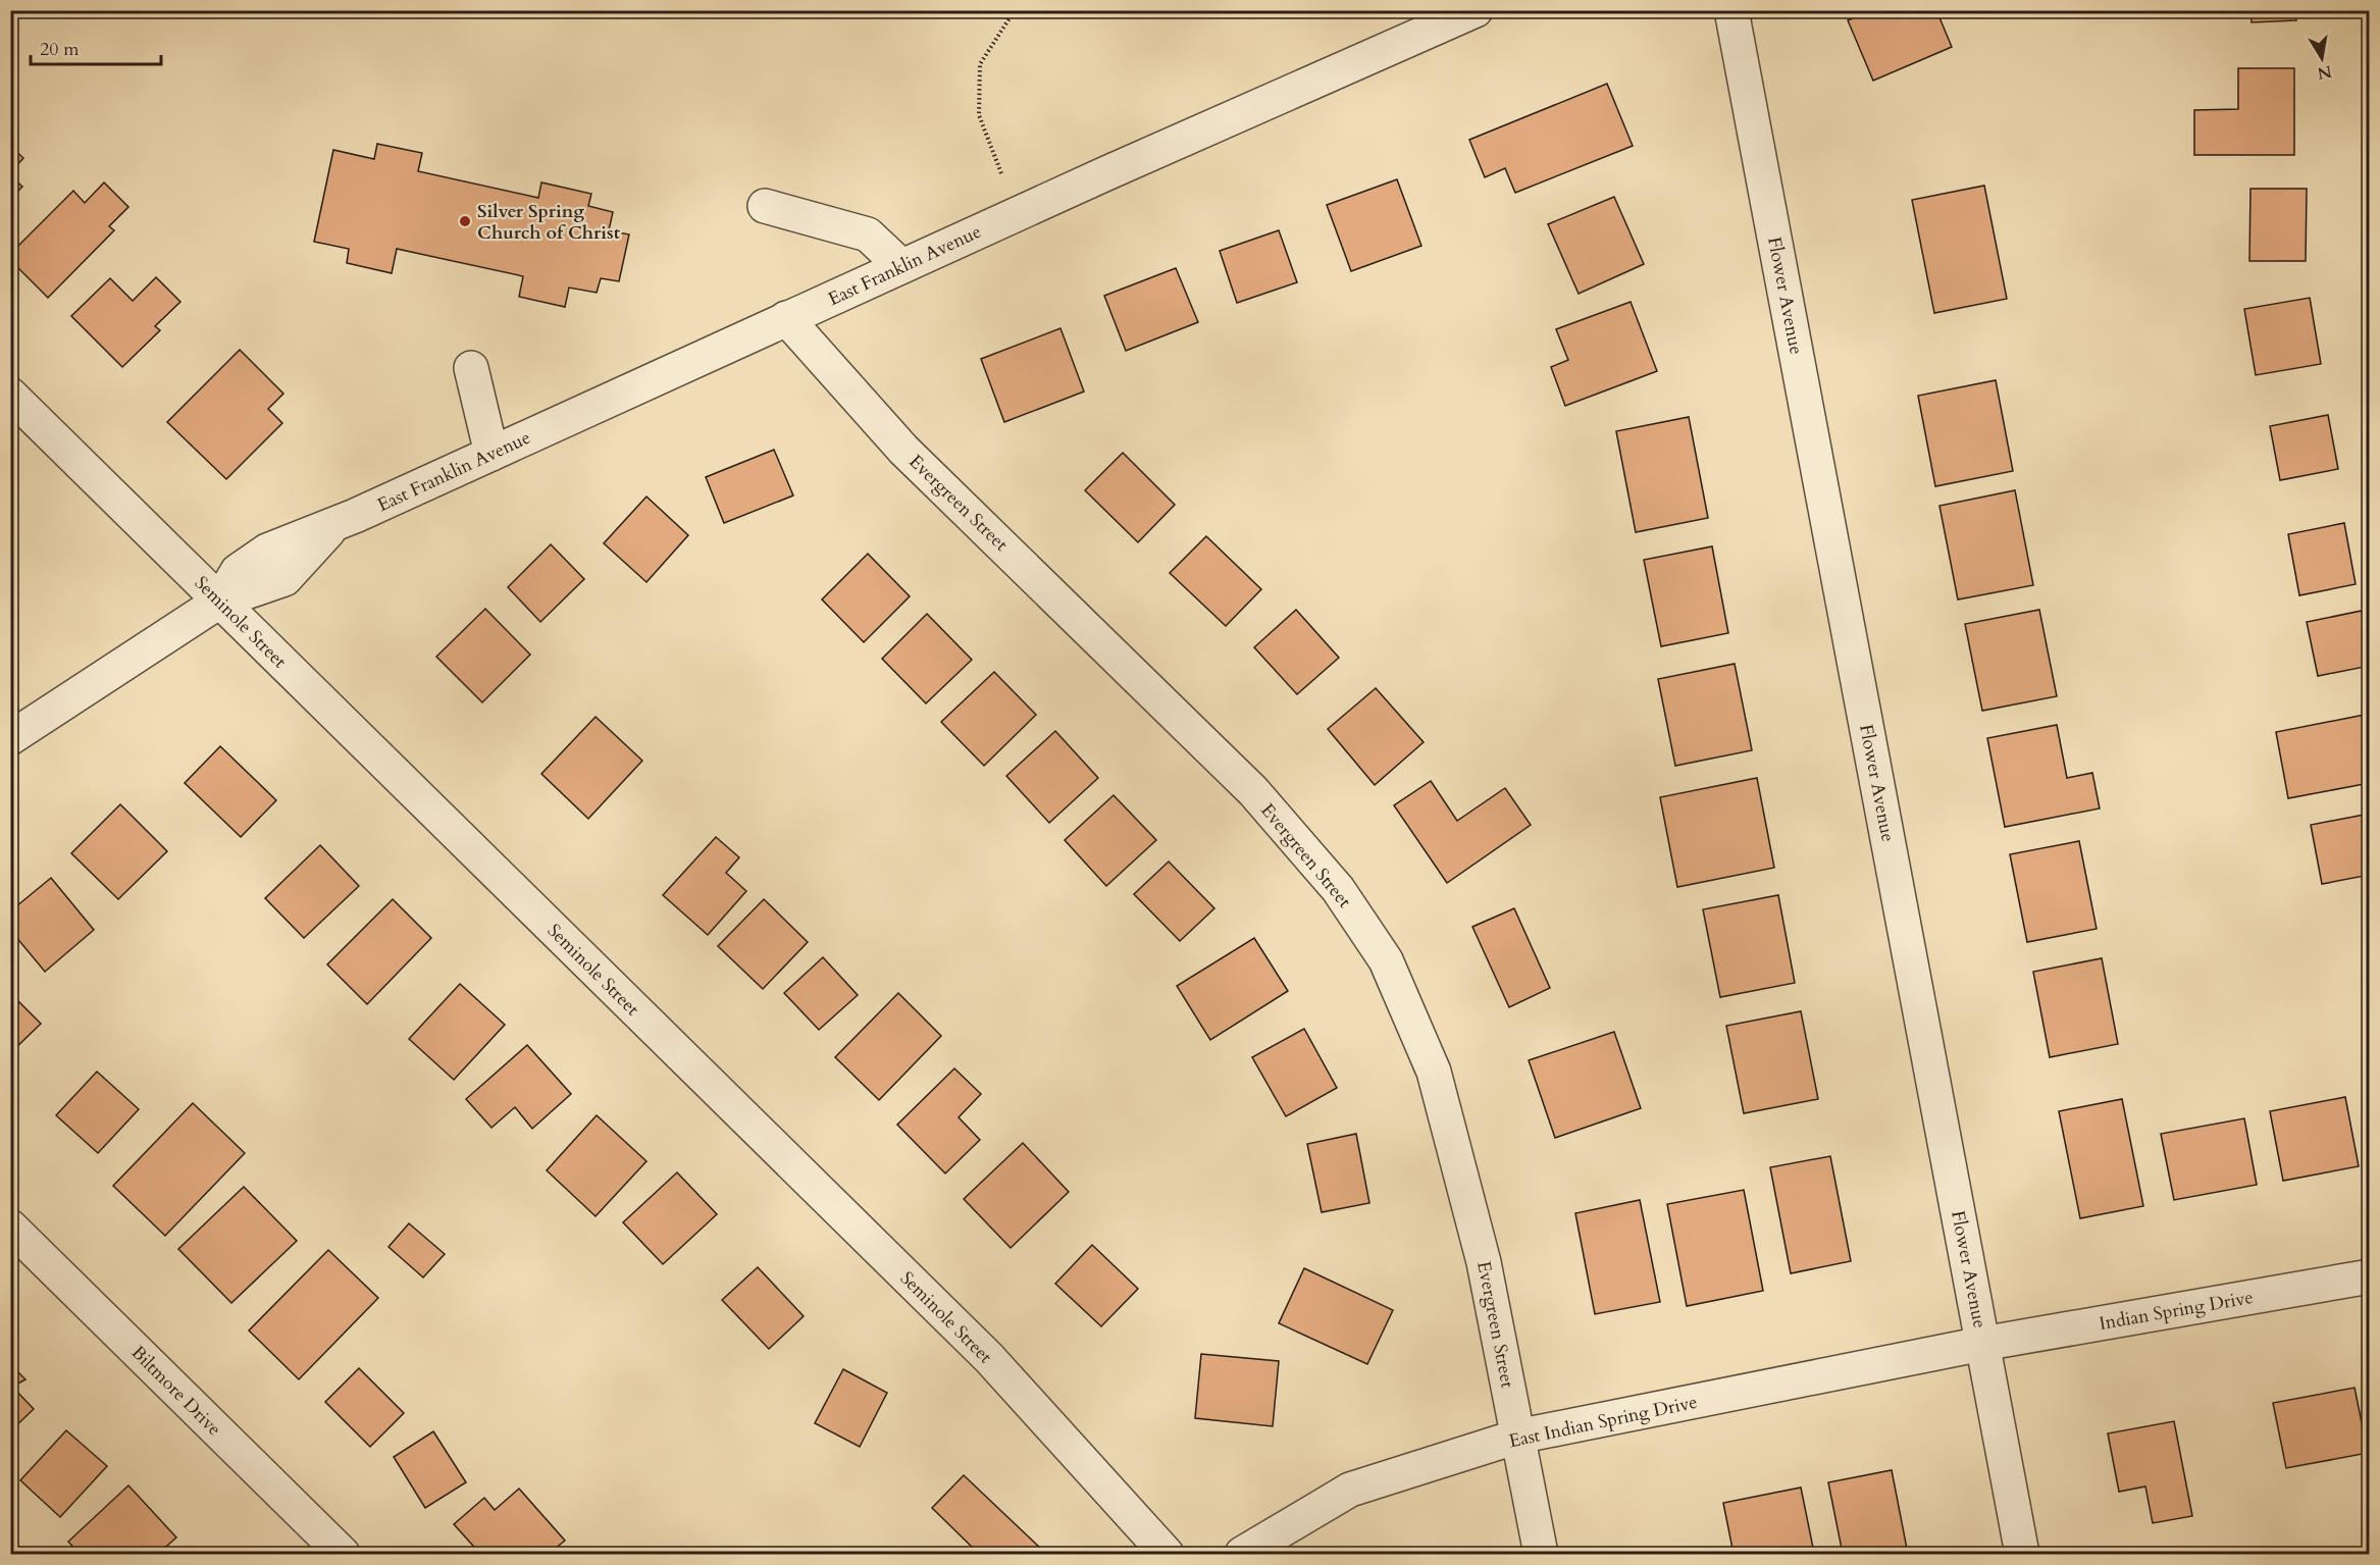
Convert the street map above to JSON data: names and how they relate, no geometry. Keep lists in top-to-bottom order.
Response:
{
  "streets": {
    "street": [
      "East Franklin Avenue",
      "Flower Avenue",
      "Evergreen Street",
      "Seminole Street",
      "Indian Spring Drive",
      "Biltmore Drive",
      "East Indian Spring Drive"
    ]
  },
  "crossings": [
    ["East Franklin Avenue", "Evergreen Street"],
    ["East Franklin Avenue", "Seminole Street"],
    ["Flower Avenue", "Indian Spring Drive"],
    ["Flower Avenue", "East Indian Spring Drive"],
    ["Evergreen Street", "East Indian Spring Drive"],
    ["Indian Spring Drive", "East Indian Spring Drive"]
  ],
  "places": ["Silver Spring Church of Christ"],
  "scale_bar": "20 m",
  "north": "bottom"
}
